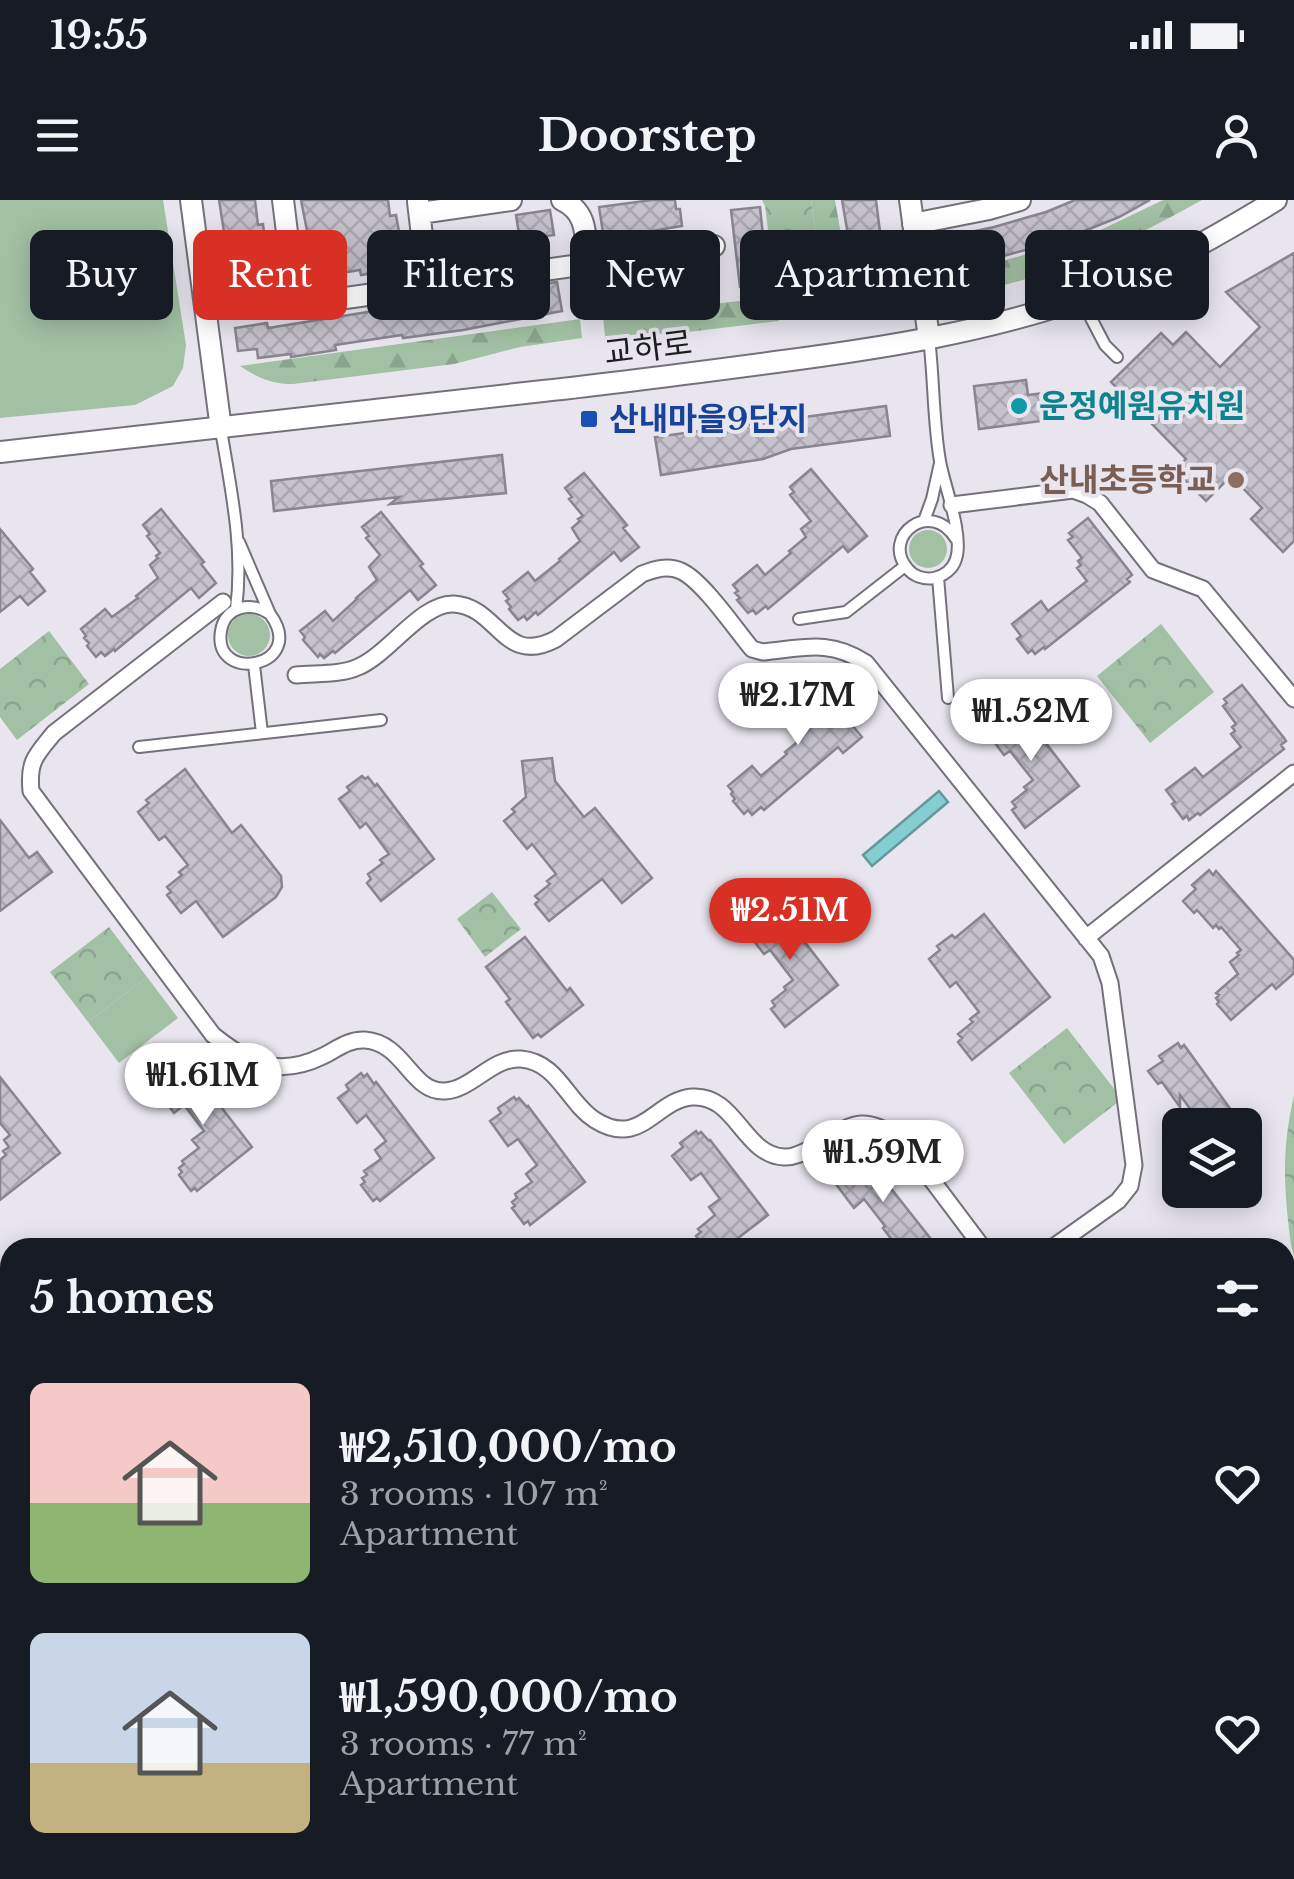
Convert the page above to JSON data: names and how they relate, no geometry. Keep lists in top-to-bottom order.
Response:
{
  "streets": {
    "street": ["교하로"]
  },
  "places": {
    "other": ["운정예원유치원", "산내초등학교"],
    "transit": ["산내마을9단지"]
  },
  "page": {
    "status": "19:55",
    "header": "Doorstep",
    "chip": [
      "Buy",
      "Rent",
      "Filters",
      "New",
      "Apartment",
      "House"
    ],
    "price": [
      "₩2.17M",
      "₩1.52M",
      "₩2.51M",
      "₩1.61M",
      "₩1.59M"
    ],
    "heading": "5 homes",
    "list": [
      {
        "name": "₩2,510,000/mo",
        "note": "3 rooms · 107 m² · Apartment"
      },
      {
        "name": "₩1,590,000/mo",
        "note": "3 rooms · 77 m² · Apartment"
      }
    ]
  }
}
